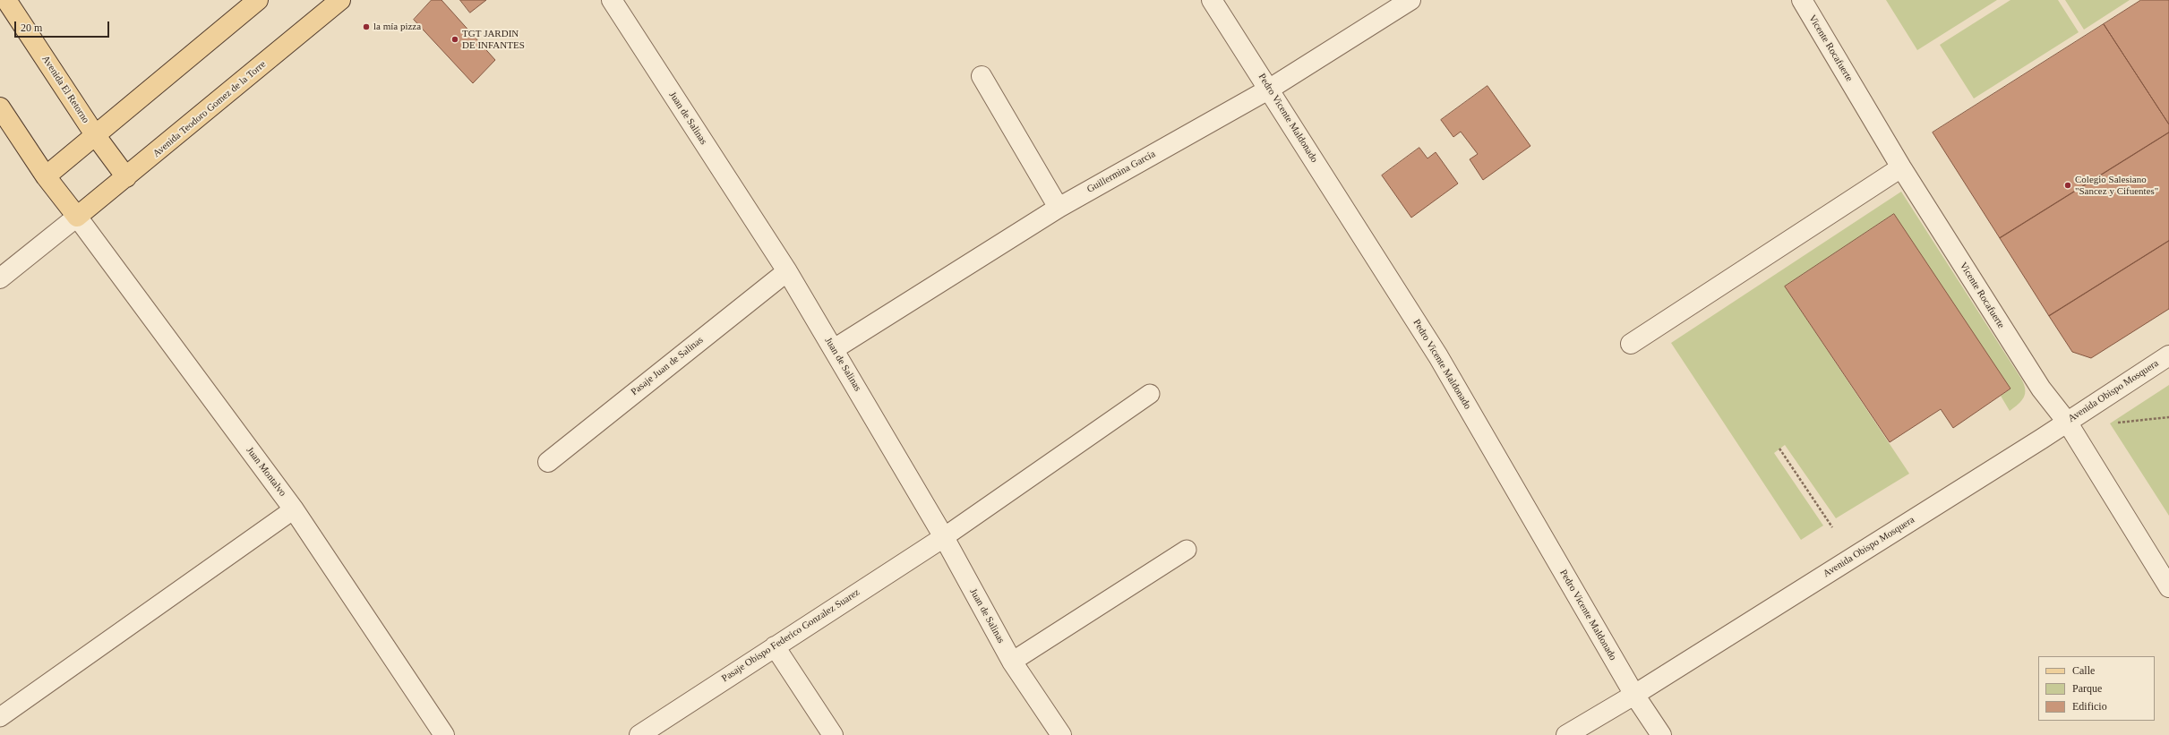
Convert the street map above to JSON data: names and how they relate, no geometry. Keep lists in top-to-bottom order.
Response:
{
  "streets": {
    "main road": ["Avenida El Retorno", "Avenida Teodoro Gomez de la Torre"],
    "street": [
      "Vicente Rocafuerte",
      "Juan de Salinas",
      "Pedro Vicente Maldonado",
      "Guillermina García",
      "Pasaje Juan de Salinas",
      "Avenida Obispo Mosquera",
      "Juan Montalvo",
      "Pasaje Obispo Federico Gonzalez Suarez"
    ]
  },
  "crossings": [
    ["Vicente Rocafuerte", "Avenida Obispo Mosquera"],
    ["Avenida El Retorno", "Avenida Teodoro Gomez de la Torre"],
    ["Avenida Teodoro Gomez de la Torre", "Juan Montalvo"],
    ["Juan de Salinas", "Guillermina García"],
    ["Juan de Salinas", "Pasaje Juan de Salinas"],
    ["Juan de Salinas", "Pasaje Obispo Federico Gonzalez Suarez"],
    ["Pedro Vicente Maldonado", "Guillermina García"],
    ["Pedro Vicente Maldonado", "Avenida Obispo Mosquera"]
  ],
  "places": ["la mía pizza", "TGT JARDIN DE INFANTES", "Colegio Salesiano \"Sancez y Cifuentes\""],
  "legend": ["Calle", "Parque", "Edificio"],
  "scale_bar": "20 m"
}
